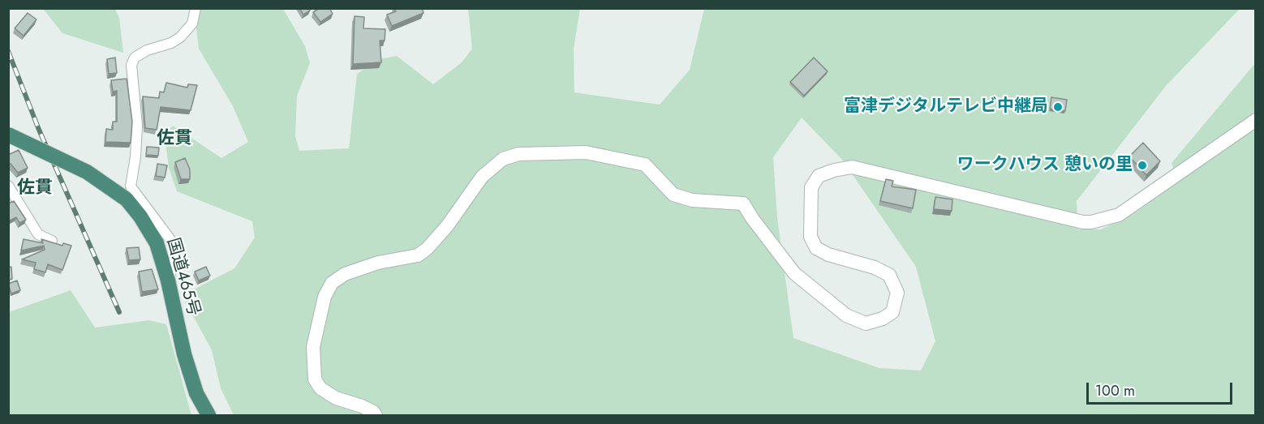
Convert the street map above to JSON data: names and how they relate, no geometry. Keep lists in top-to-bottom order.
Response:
{
  "streets": {
    "highway": ["国道465号"]
  },
  "districts": ["佐貫", "佐貫"],
  "places": ["富津デジタルテレビ中継局", "ワークハウス 憩いの里"],
  "scale_bar": "100 m"
}
